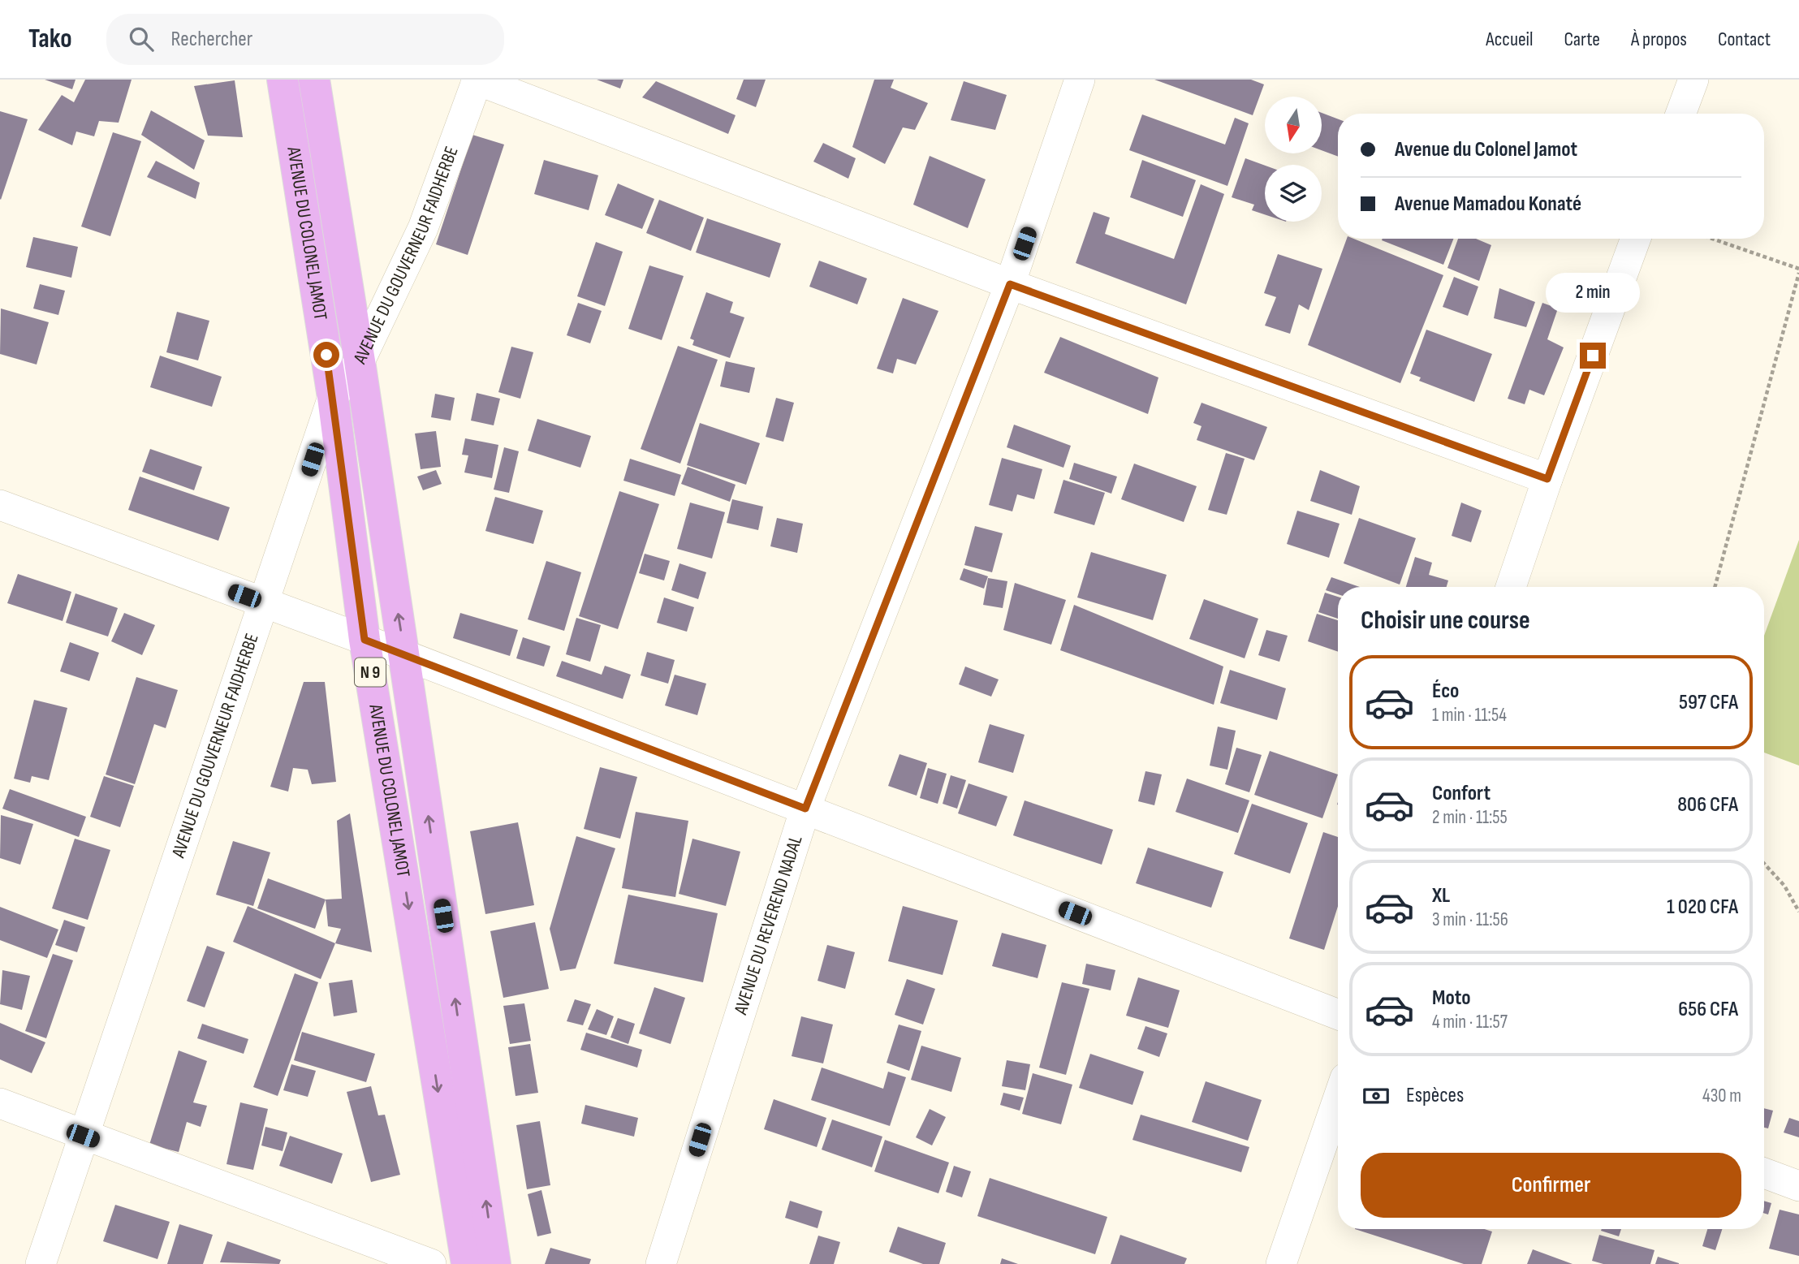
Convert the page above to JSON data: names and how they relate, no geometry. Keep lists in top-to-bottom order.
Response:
{
  "streets": {
    "main road": ["AVENUE DU COLONEL JAMOT", "N 9"],
    "street": ["AVENUE DU GOUVERNEUR FAIDHERBE", "AVENUE DU REVEREND NADAL"]
  },
  "crossings": [
    ["AVENUE DU COLONEL JAMOT", "AVENUE DU GOUVERNEUR FAIDHERBE"]
  ],
  "north": "bottom",
  "page": {
    "header": "Tako",
    "search": "Rechercher",
    "nav": [
      "Accueil",
      "Carte",
      "À propos",
      "Contact"
    ],
    "banner": ["Avenue du Colonel Jamot", "Avenue Mamadou Konaté"],
    "bubble": "2 min",
    "heading": "Choisir une course",
    "list": [
      {
        "name": "Éco",
        "note": "1 min · 11:54",
        "value": "597 CFA"
      },
      {
        "name": "Confort",
        "note": "2 min · 11:55",
        "value": "806 CFA"
      },
      {
        "name": "XL",
        "note": "3 min · 11:56",
        "value": "1 020 CFA"
      },
      {
        "name": "Moto",
        "note": "4 min · 11:57",
        "value": "656 CFA"
      }
    ],
    "pay": ["Espèces", "430 m"],
    "buttons": "Confirmer"
  }
}
